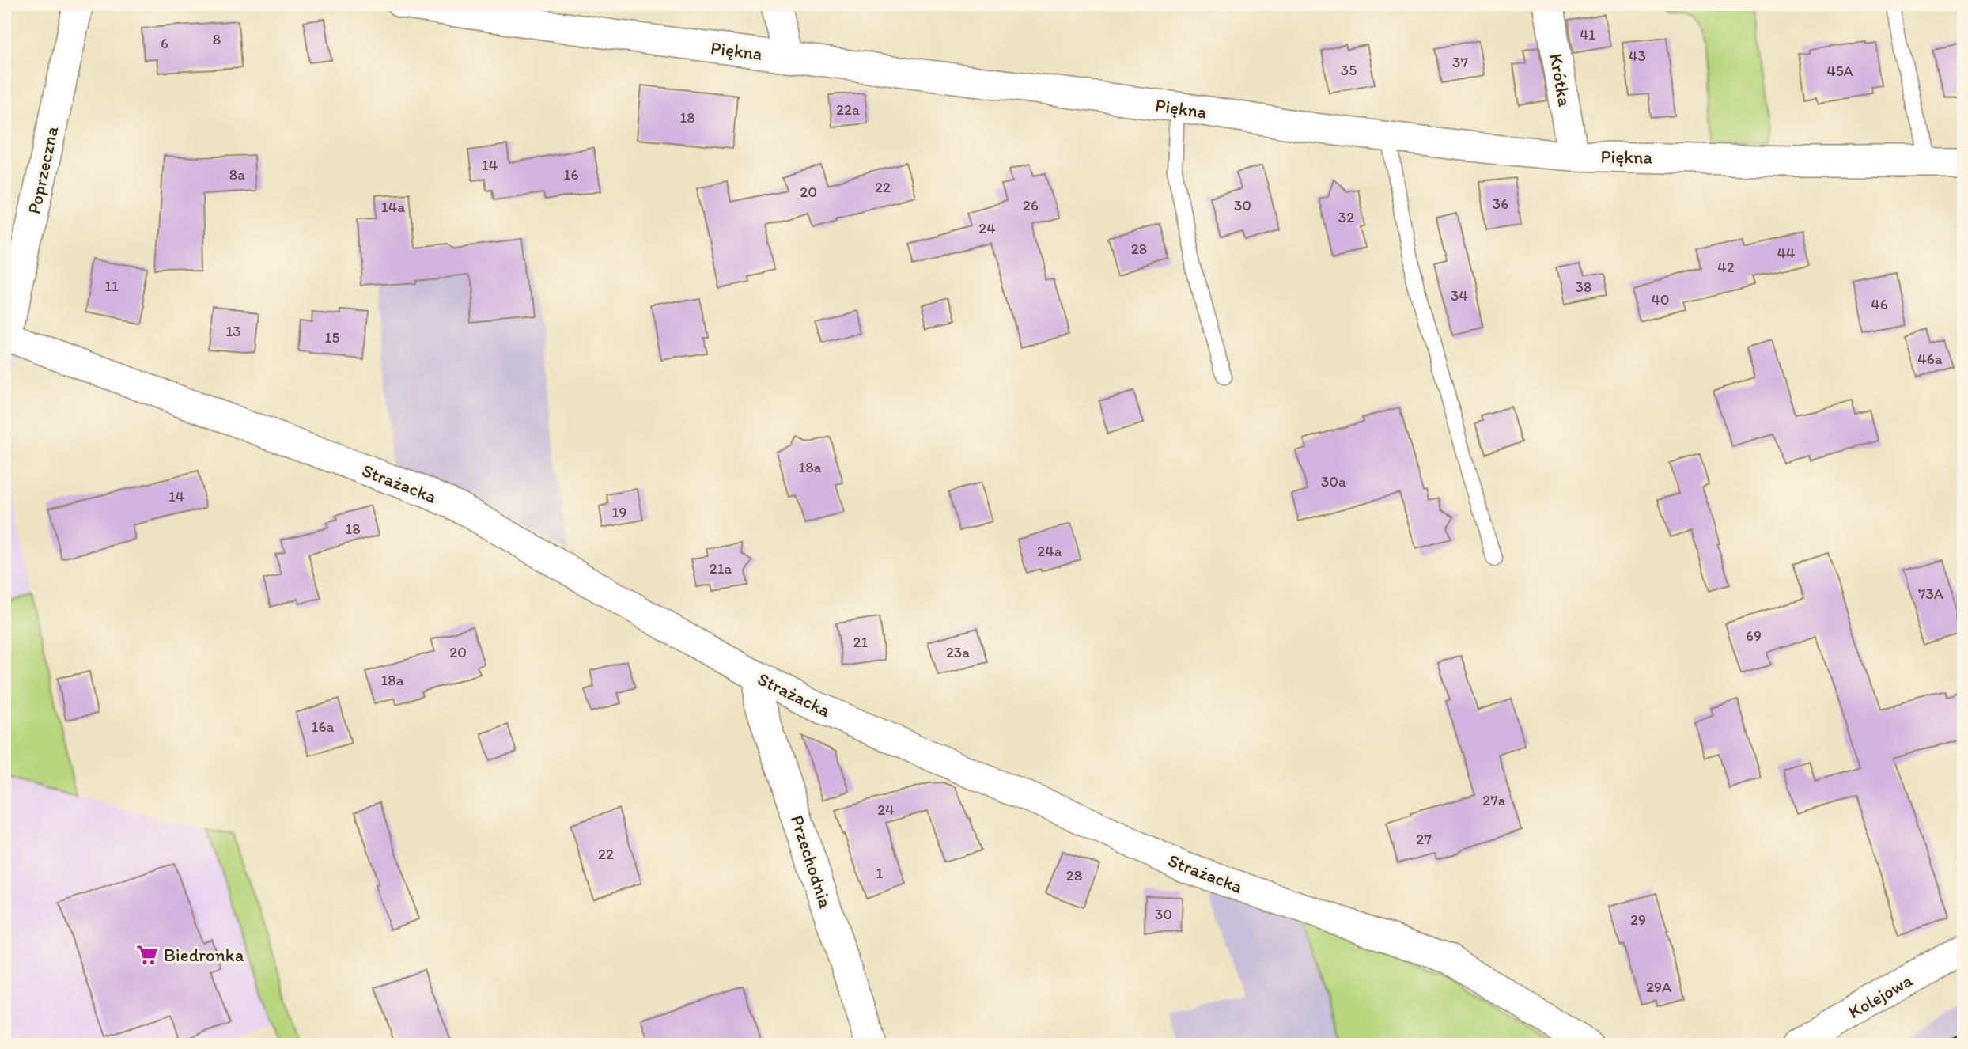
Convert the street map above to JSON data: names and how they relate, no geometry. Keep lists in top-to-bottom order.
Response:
{
  "streets": {
    "street": [
      "Piękna",
      "Krótka",
      "Poprzeczna",
      "Strażacka",
      "Przechodnia",
      "Kolejowa"
    ]
  },
  "crossings": [
    ["Piękna", "Krótka"],
    ["Poprzeczna", "Strażacka"],
    ["Strażacka", "Przechodnia"]
  ],
  "places": {
    "supermarket": ["Biedronka"]
  },
  "house_numbers": [
    "41",
    "8",
    "6",
    "43",
    "37",
    "35",
    "45A",
    "22a",
    "18",
    "14",
    "8a",
    "16",
    "22",
    "20",
    "36",
    "26",
    "30",
    "14a",
    "32",
    "24",
    "28",
    "44",
    "42",
    "11",
    "38",
    "34",
    "40",
    "46",
    "13",
    "15",
    "46a",
    "18a",
    "30a",
    "14",
    "19",
    "18",
    "24a",
    "21a",
    "73A",
    "69",
    "21",
    "20",
    "23a",
    "18a",
    "16a",
    "27a",
    "24",
    "27",
    "22",
    "1",
    "28",
    "30",
    "29",
    "29A"
  ]
}
